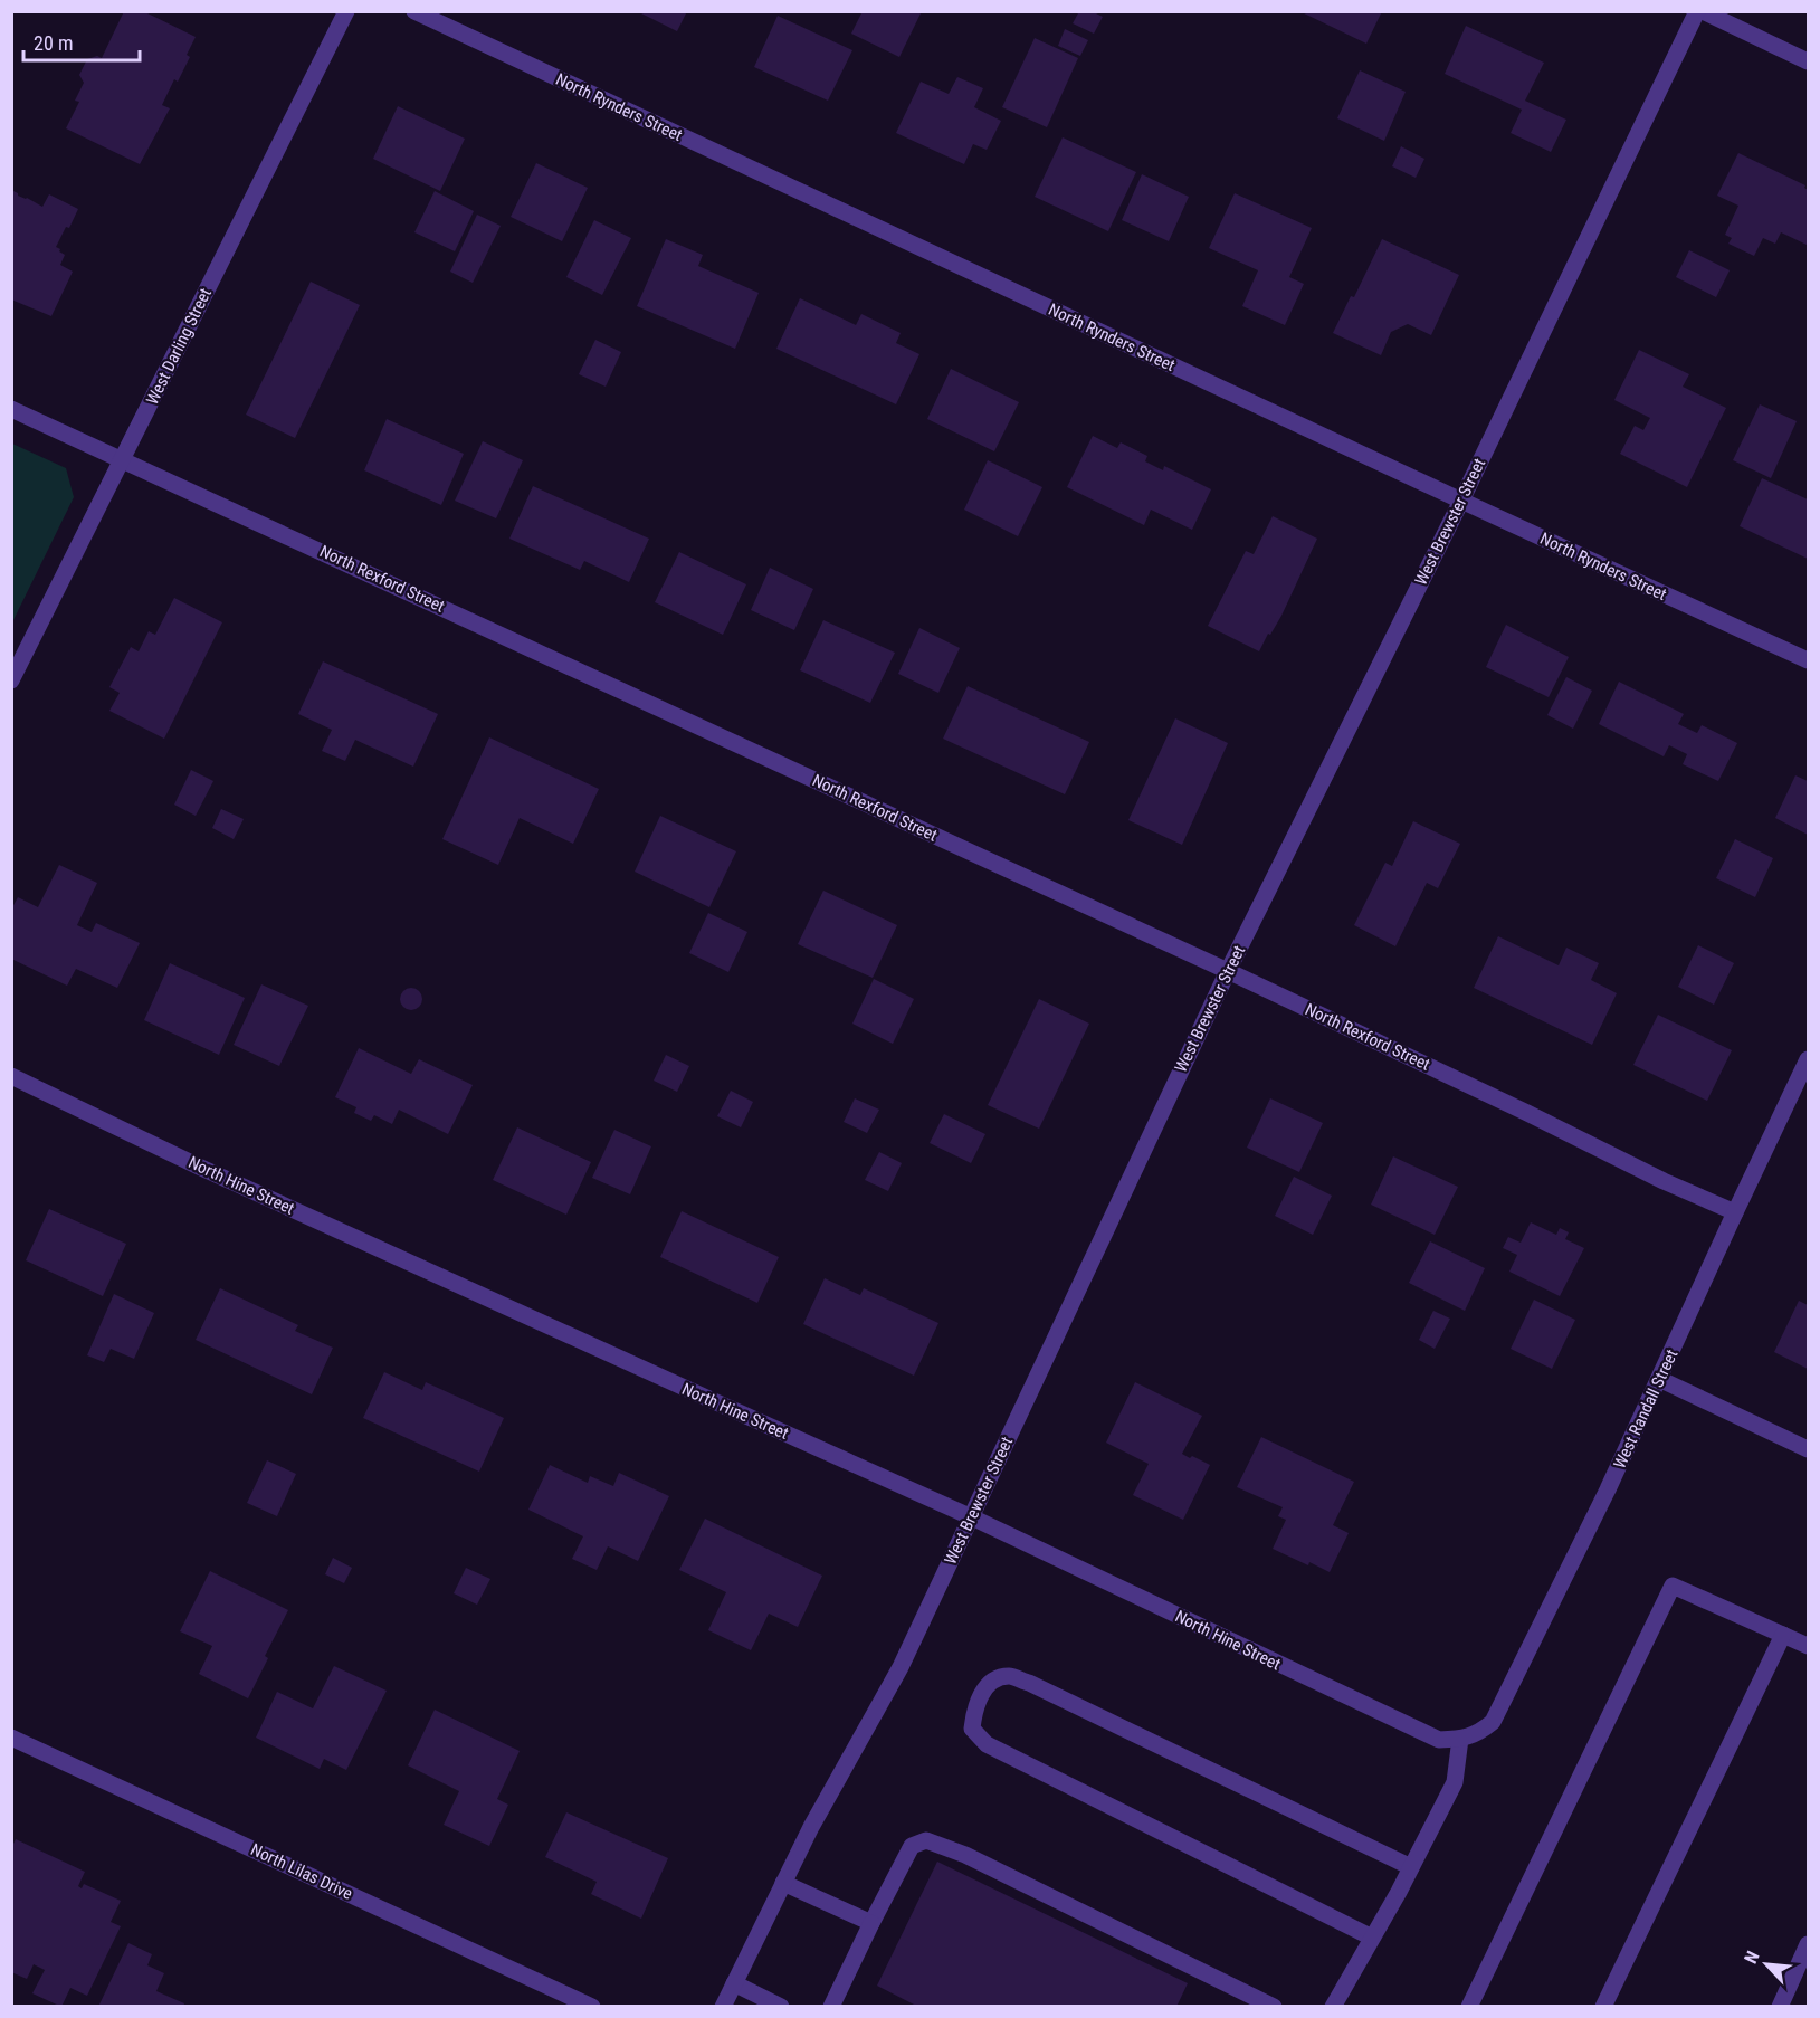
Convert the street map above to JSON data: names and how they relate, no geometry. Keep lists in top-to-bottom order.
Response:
{
  "streets": {
    "street": [
      "North Rynders Street",
      "West Darling Street",
      "West Brewster Street",
      "North Rexford Street",
      "North Hine Street",
      "West Randall Street",
      "North Lilas Drive"
    ]
  },
  "crossings": [
    ["North Rynders Street", "West Brewster Street"],
    ["West Darling Street", "North Rexford Street"],
    ["West Brewster Street", "North Rexford Street"],
    ["West Brewster Street", "North Hine Street"],
    ["North Rexford Street", "West Randall Street"],
    ["North Hine Street", "West Randall Street"]
  ],
  "scale_bar": "20 m",
  "north": "top left"
}
